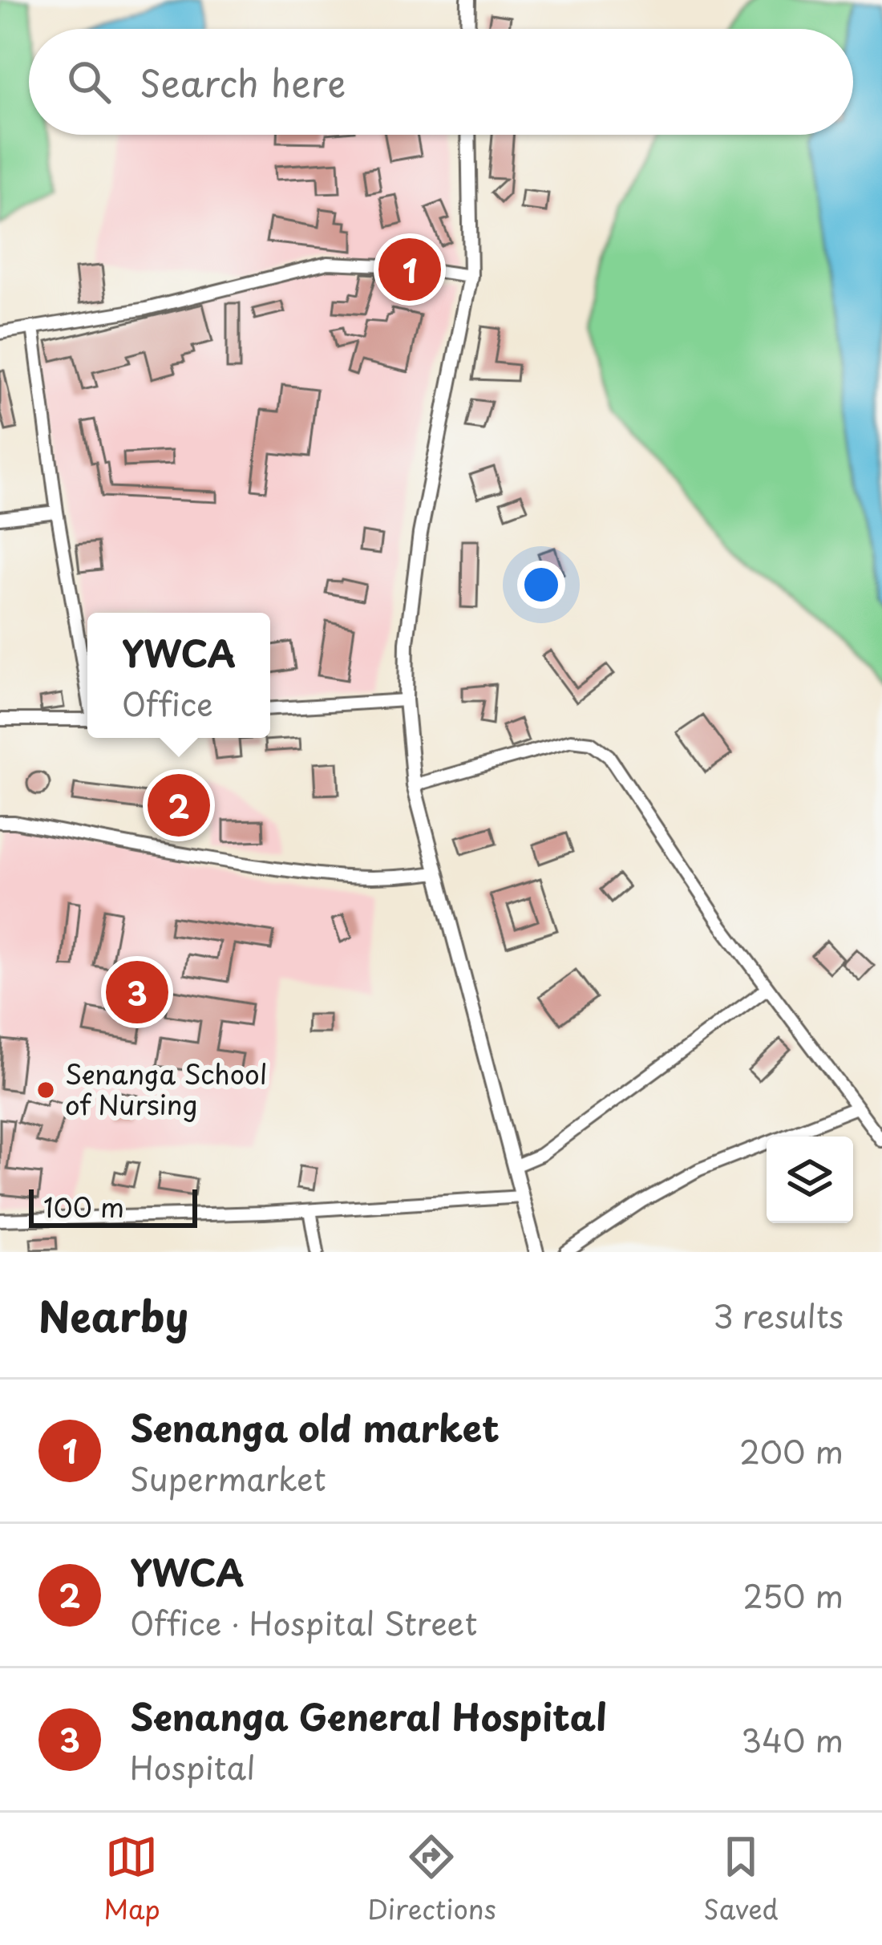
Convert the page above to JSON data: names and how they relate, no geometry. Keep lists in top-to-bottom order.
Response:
{
  "places": ["Senanga School of Nursing"],
  "scale_bar": "100 m",
  "page": {
    "search": "Search here",
    "pins": ["1", "2", "3"],
    "popup": ["YWCA", "Office"],
    "scale": "100 m",
    "heading": ["Nearby", "3 results"],
    "list": [
      {
        "mark": "1",
        "name": "Senanga old market",
        "note": "Supermarket",
        "value": "200 m"
      },
      {
        "mark": "2",
        "name": "YWCA",
        "note": "Office · Hospital Street",
        "value": "250 m"
      },
      {
        "mark": "3",
        "name": "Senanga General Hospital",
        "note": "Hospital",
        "value": "340 m"
      }
    ],
    "nav": ["Map", "Directions", "Saved"]
  }
}
